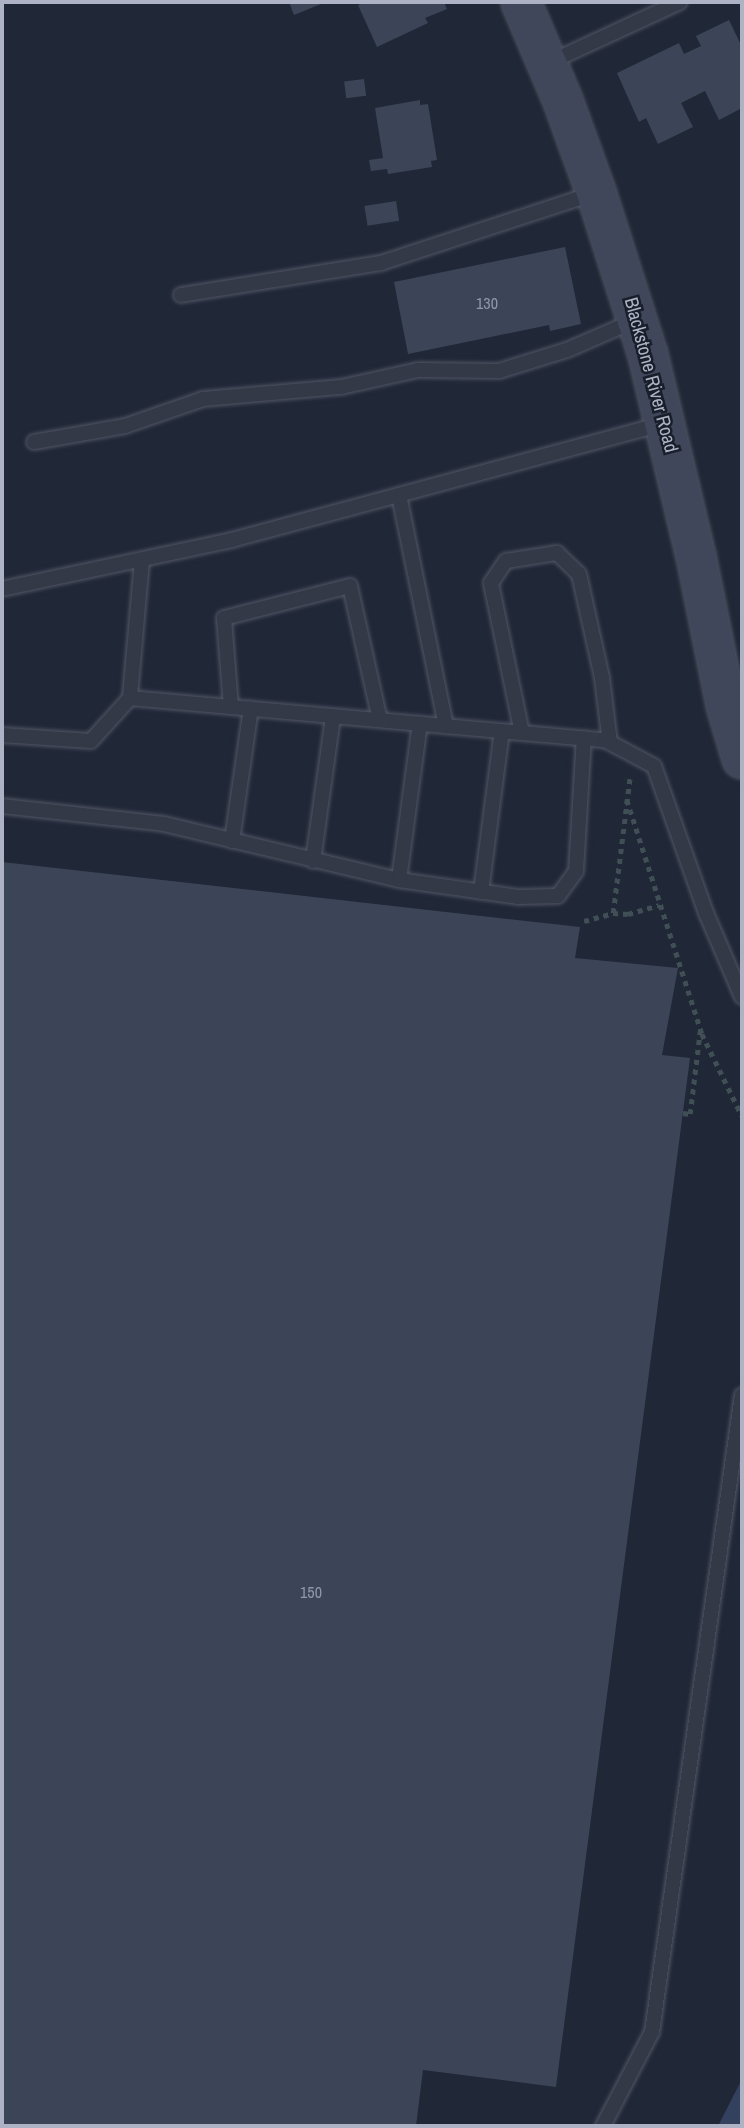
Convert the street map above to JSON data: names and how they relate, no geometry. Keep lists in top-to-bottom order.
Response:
{
  "streets": {
    "main road": ["Blackstone River Road"]
  },
  "house_numbers": ["130", "150"]
}
